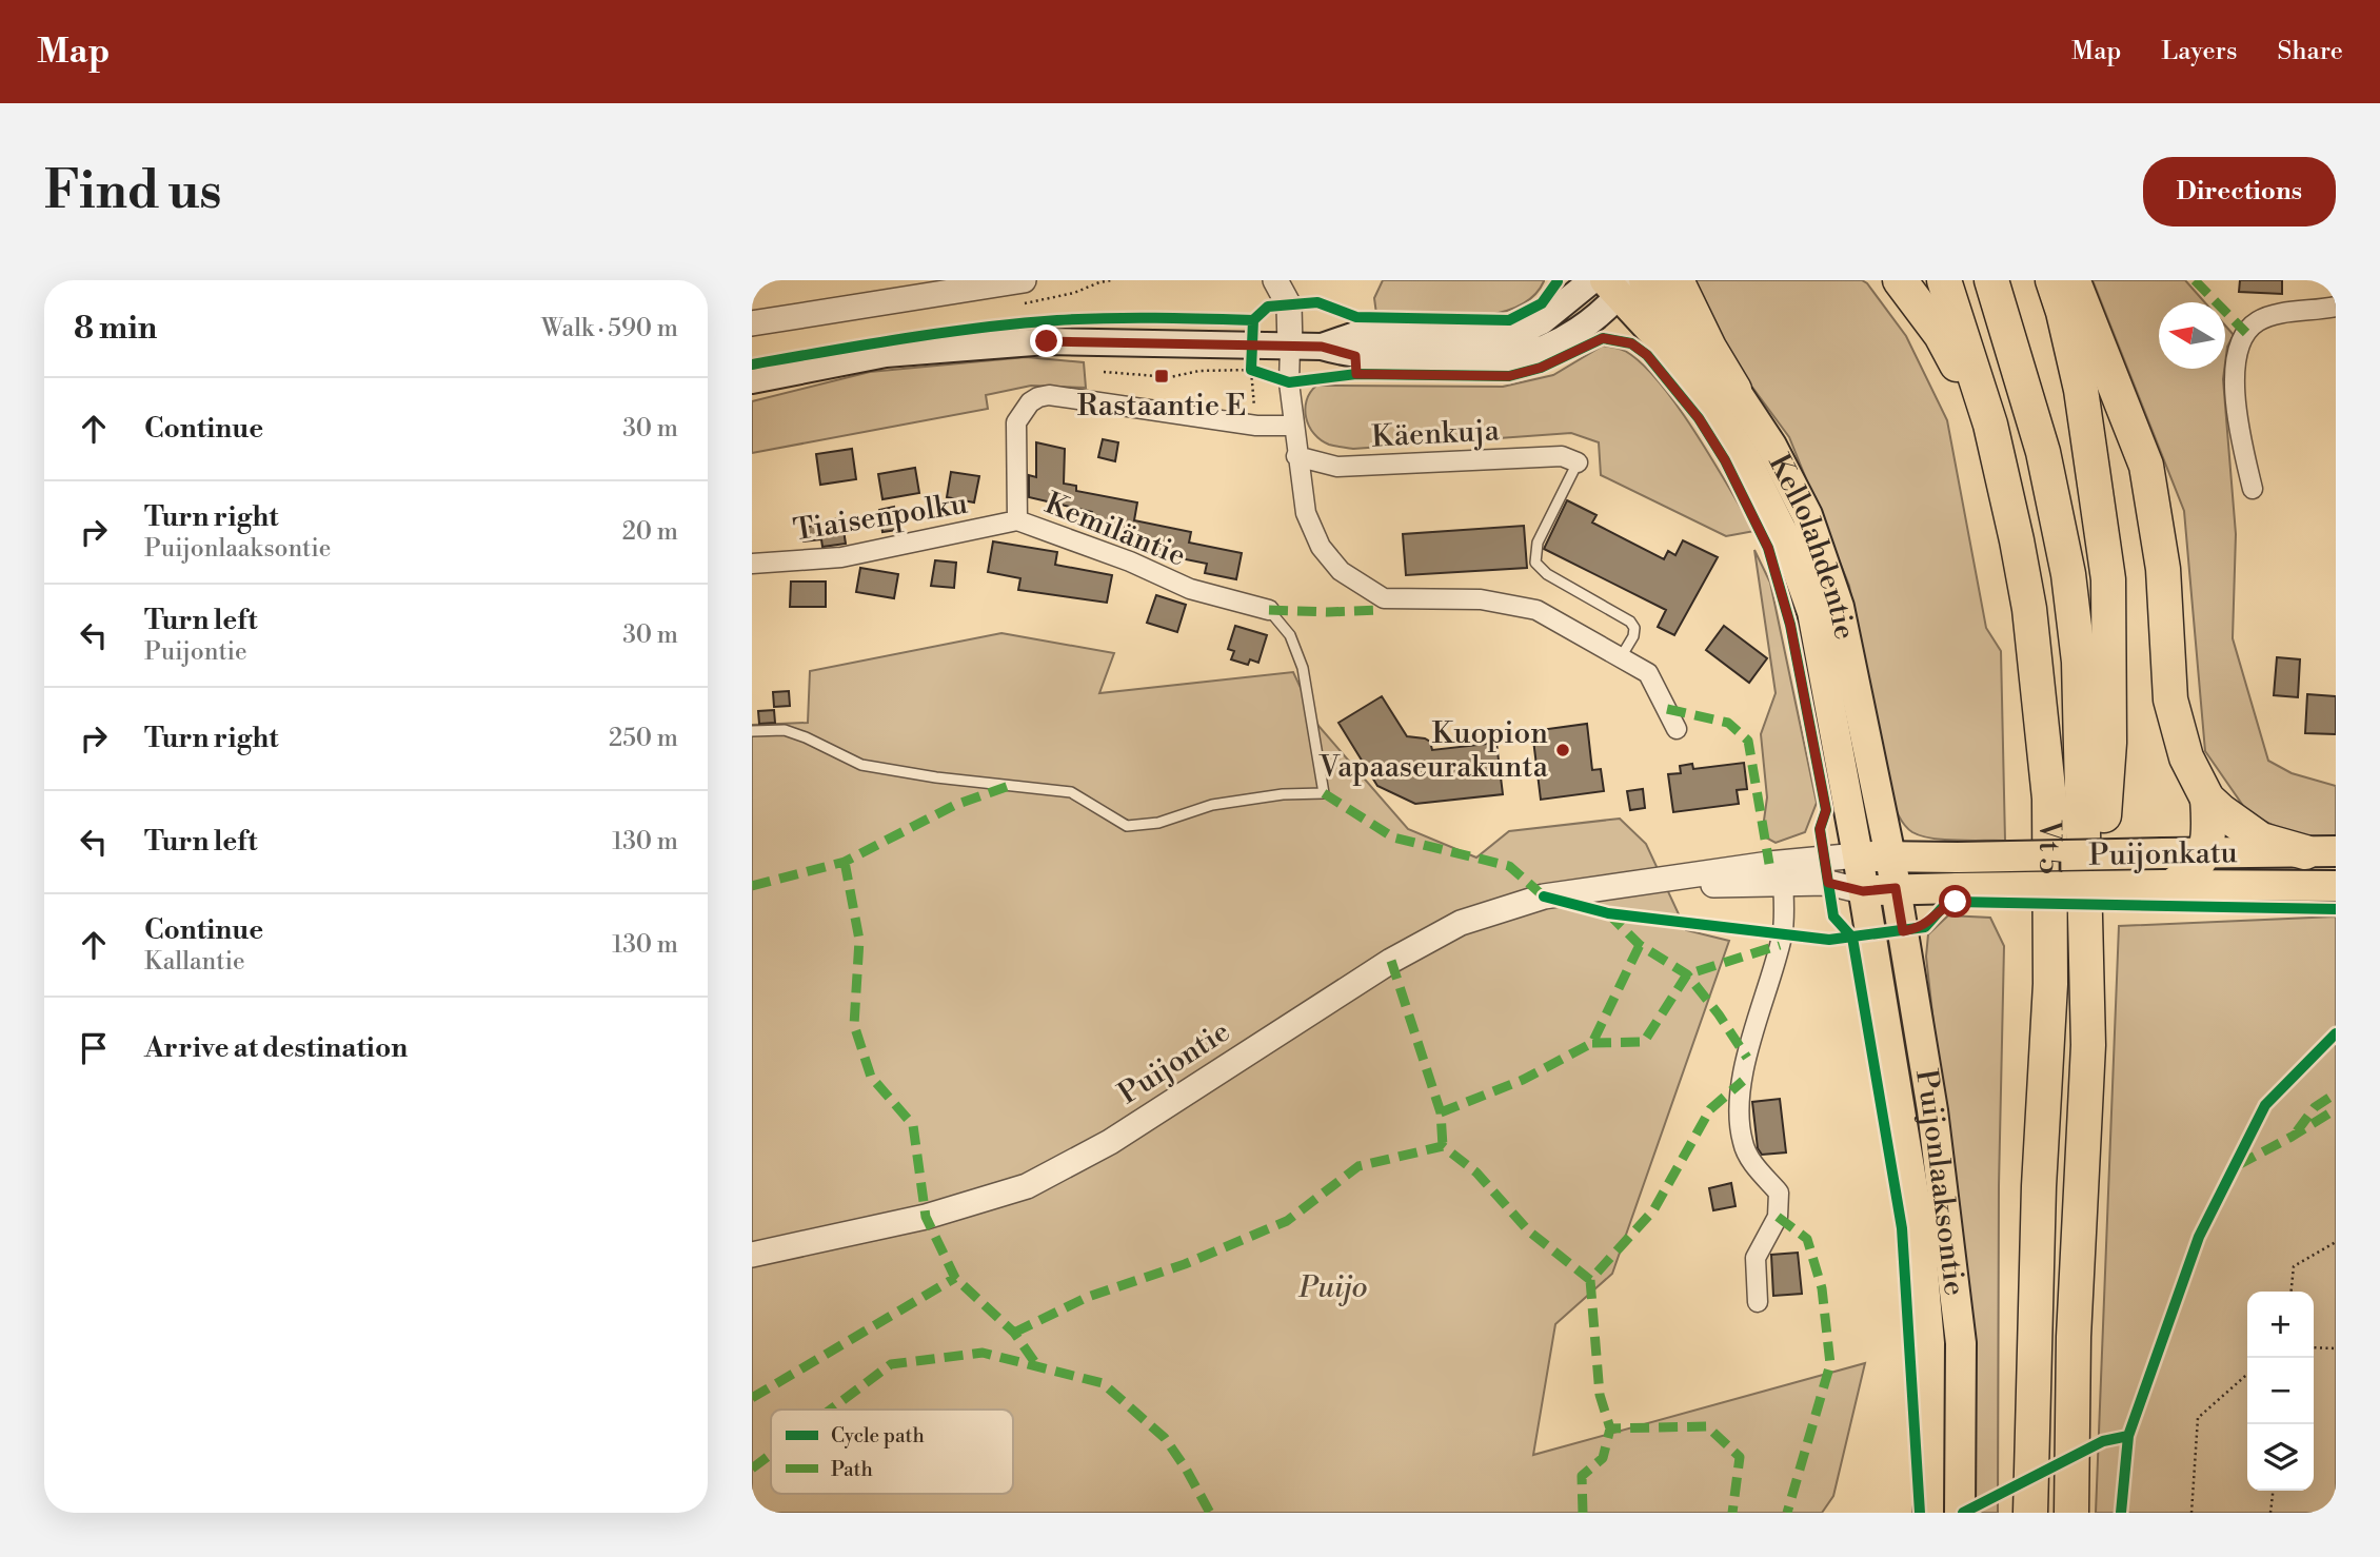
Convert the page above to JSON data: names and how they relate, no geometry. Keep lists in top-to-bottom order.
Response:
{
  "streets": {
    "highway": ["Vt 5"],
    "main road": ["Kellolahdentie", "Puijonkatu", "Puijonlaaksontie"],
    "street": [
      "Käenkuja",
      "Tiaisenpolku",
      "Kemiläntie",
      "Puijontie"
    ]
  },
  "crossings": [
    ["Tiaisenpolku", "Kemiläntie"],
    ["Kellolahdentie", "Puijonkatu"],
    ["Kellolahdentie", "Puijontie"],
    ["Kellolahdentie", "Puijonlaaksontie"],
    ["Puijonkatu", "Puijontie"],
    ["Puijonkatu", "Puijonlaaksontie"],
    ["Puijontie", "Puijonlaaksontie"]
  ],
  "parks": ["Puijo"],
  "places": {
    "transit": ["Rastaantie E"],
    "other": ["Kuopion Vapaaseurakunta"]
  },
  "legend": ["Cycle path", "Path"],
  "north": "left",
  "page": {
    "header": "Map",
    "nav": ["Map", "Layers", "Share"],
    "buttons": "Directions",
    "title": "Find us",
    "heading": ["8 min", "Walk · 590 m"],
    "list": [
      ["Continue", "30 m"],
      ["Turn right", "Puijonlaaksontie", "20 m"],
      ["Turn left", "Puijontie", "30 m"],
      ["Turn right", "250 m"],
      ["Turn left", "130 m"],
      ["Continue", "Kallantie", "130 m"],
      "Arrive at destination"
    ],
    "map_buttons": ["+", "−"]
  }
}
